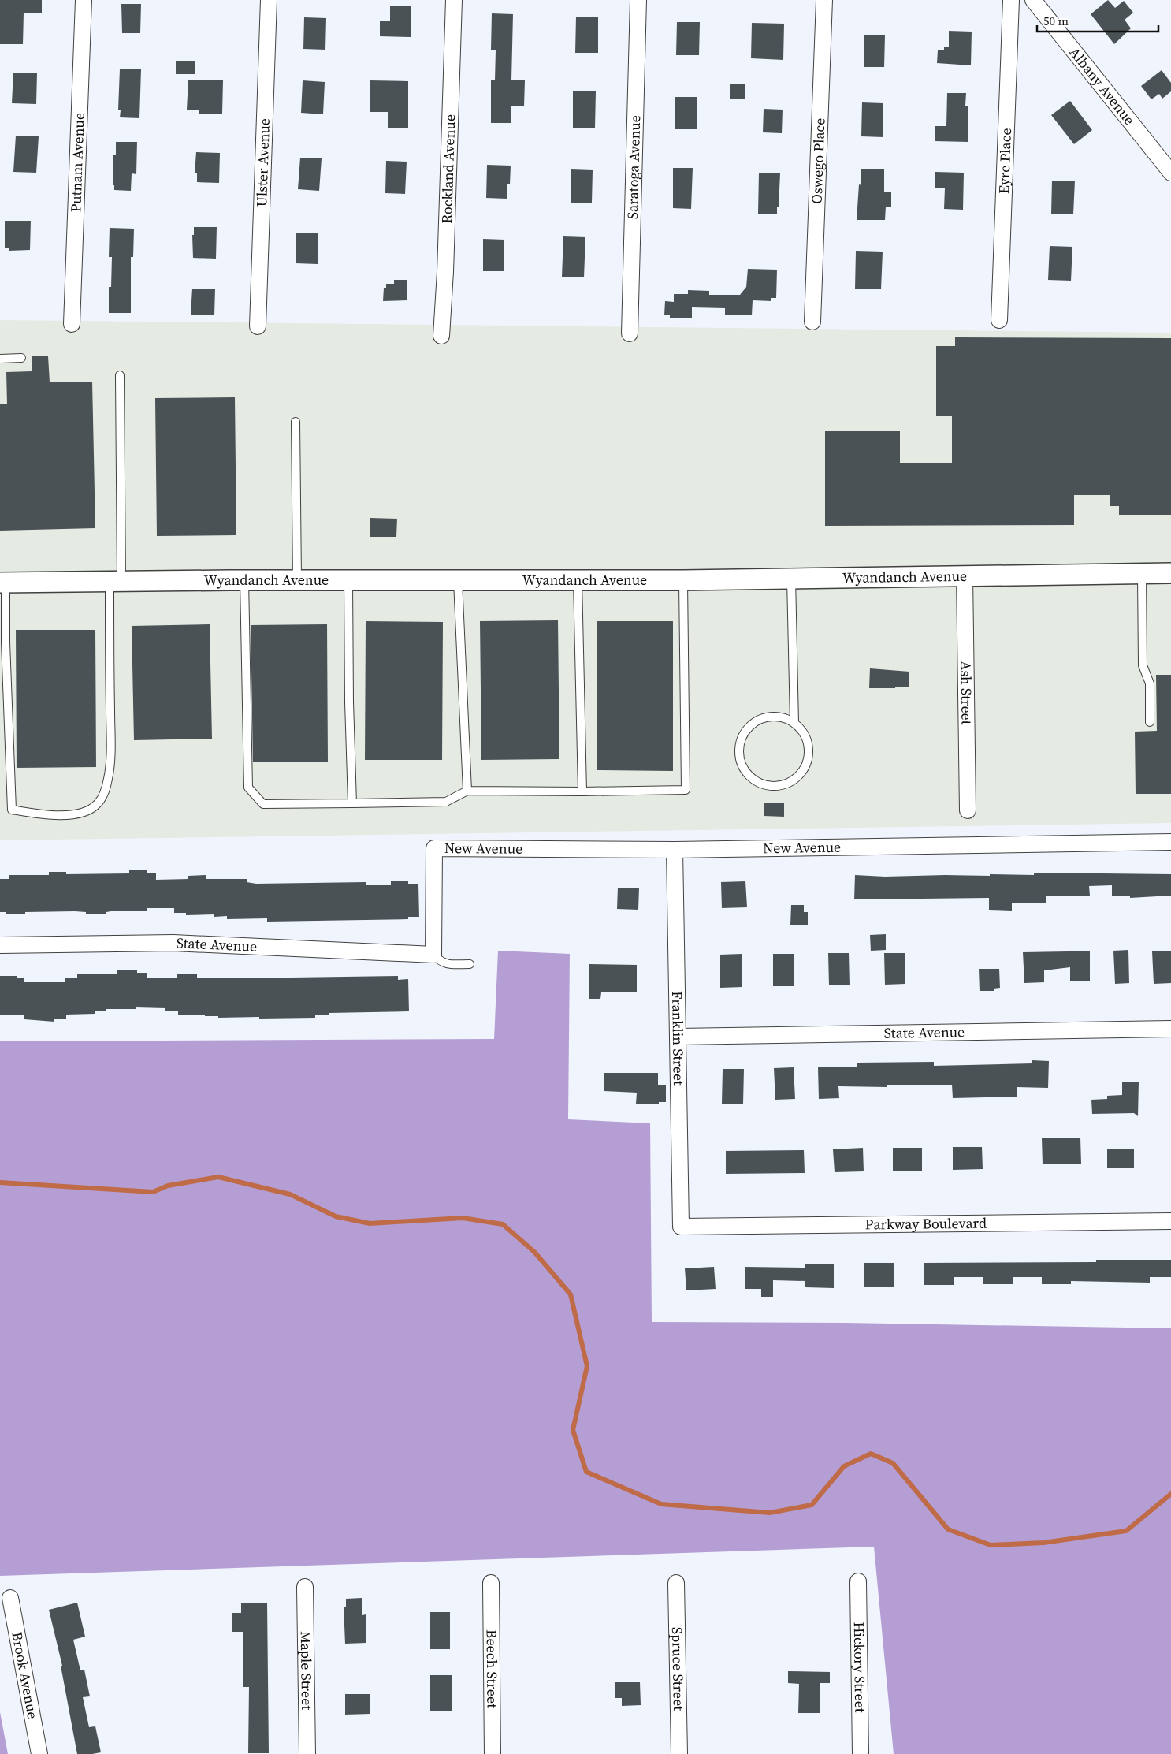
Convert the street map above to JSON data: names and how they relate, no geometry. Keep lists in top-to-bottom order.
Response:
{
  "streets": {
    "street": [
      "Albany Avenue",
      "Eyre Place",
      "Oswego Place",
      "Putnam Avenue",
      "Ulster Avenue",
      "Saratoga Avenue",
      "Rockland Avenue",
      "Wyandanch Avenue",
      "Ash Street",
      "New Avenue",
      "State Avenue",
      "Franklin Street",
      "Parkway Boulevard",
      "Hickory Street",
      "Beech Street",
      "Spruce Street",
      "Maple Street",
      "Brook Avenue"
    ]
  },
  "crossings": [
    ["Wyandanch Avenue", "Ash Street"],
    ["New Avenue", "State Avenue"],
    ["New Avenue", "Franklin Street"],
    ["State Avenue", "Franklin Street"],
    ["Franklin Street", "Parkway Boulevard"]
  ],
  "scale_bar": "50 m"
}
